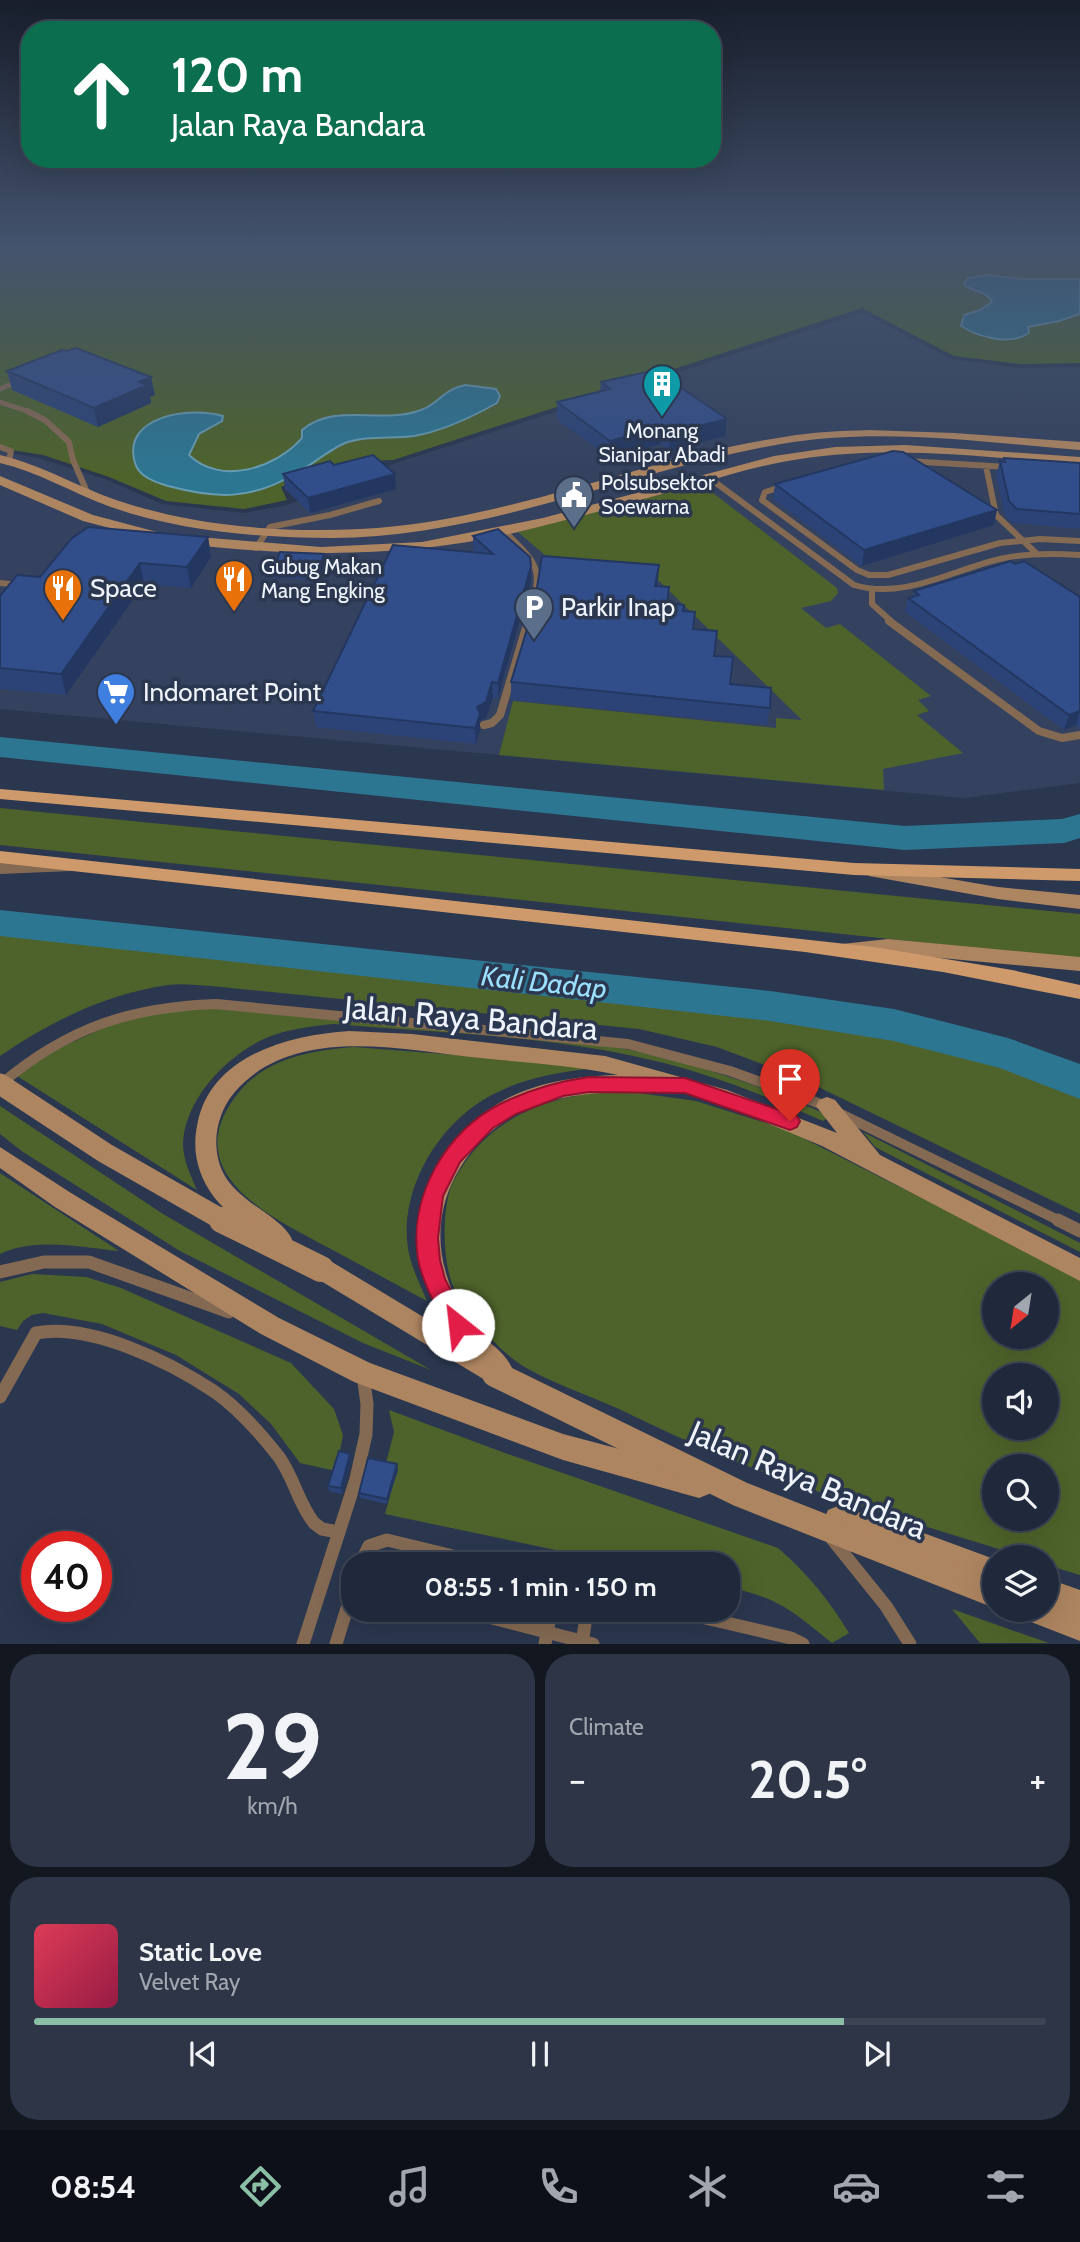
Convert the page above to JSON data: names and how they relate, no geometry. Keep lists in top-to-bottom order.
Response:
{
  "streets": {
    "street": ["Jalan Raya Bandara"]
  },
  "water": ["Kali Dadap"],
  "places": {
    "building": ["Monang Sianipar Abadi"],
    "public building": ["Polsubsektor Soewarna"],
    "restaurant": ["Gubug Makan Mang Engking", "Space"],
    "parking": ["Parkir Inap"],
    "supermarket": ["Indomaret Point"]
  },
  "north": "bottom left",
  "page": {
    "turn": ["120 m", "Jalan Raya Bandara"],
    "limit": "40",
    "trip": "08:55 · 1 min · 150 m",
    "tile": [
      ["29", "km/h"],
      "Climate"
    ],
    "heat": ["−", "20.5°", "+"],
    "song": ["Static Love", "Velvet Ray"],
    "tabs": "08:54"
  }
}
